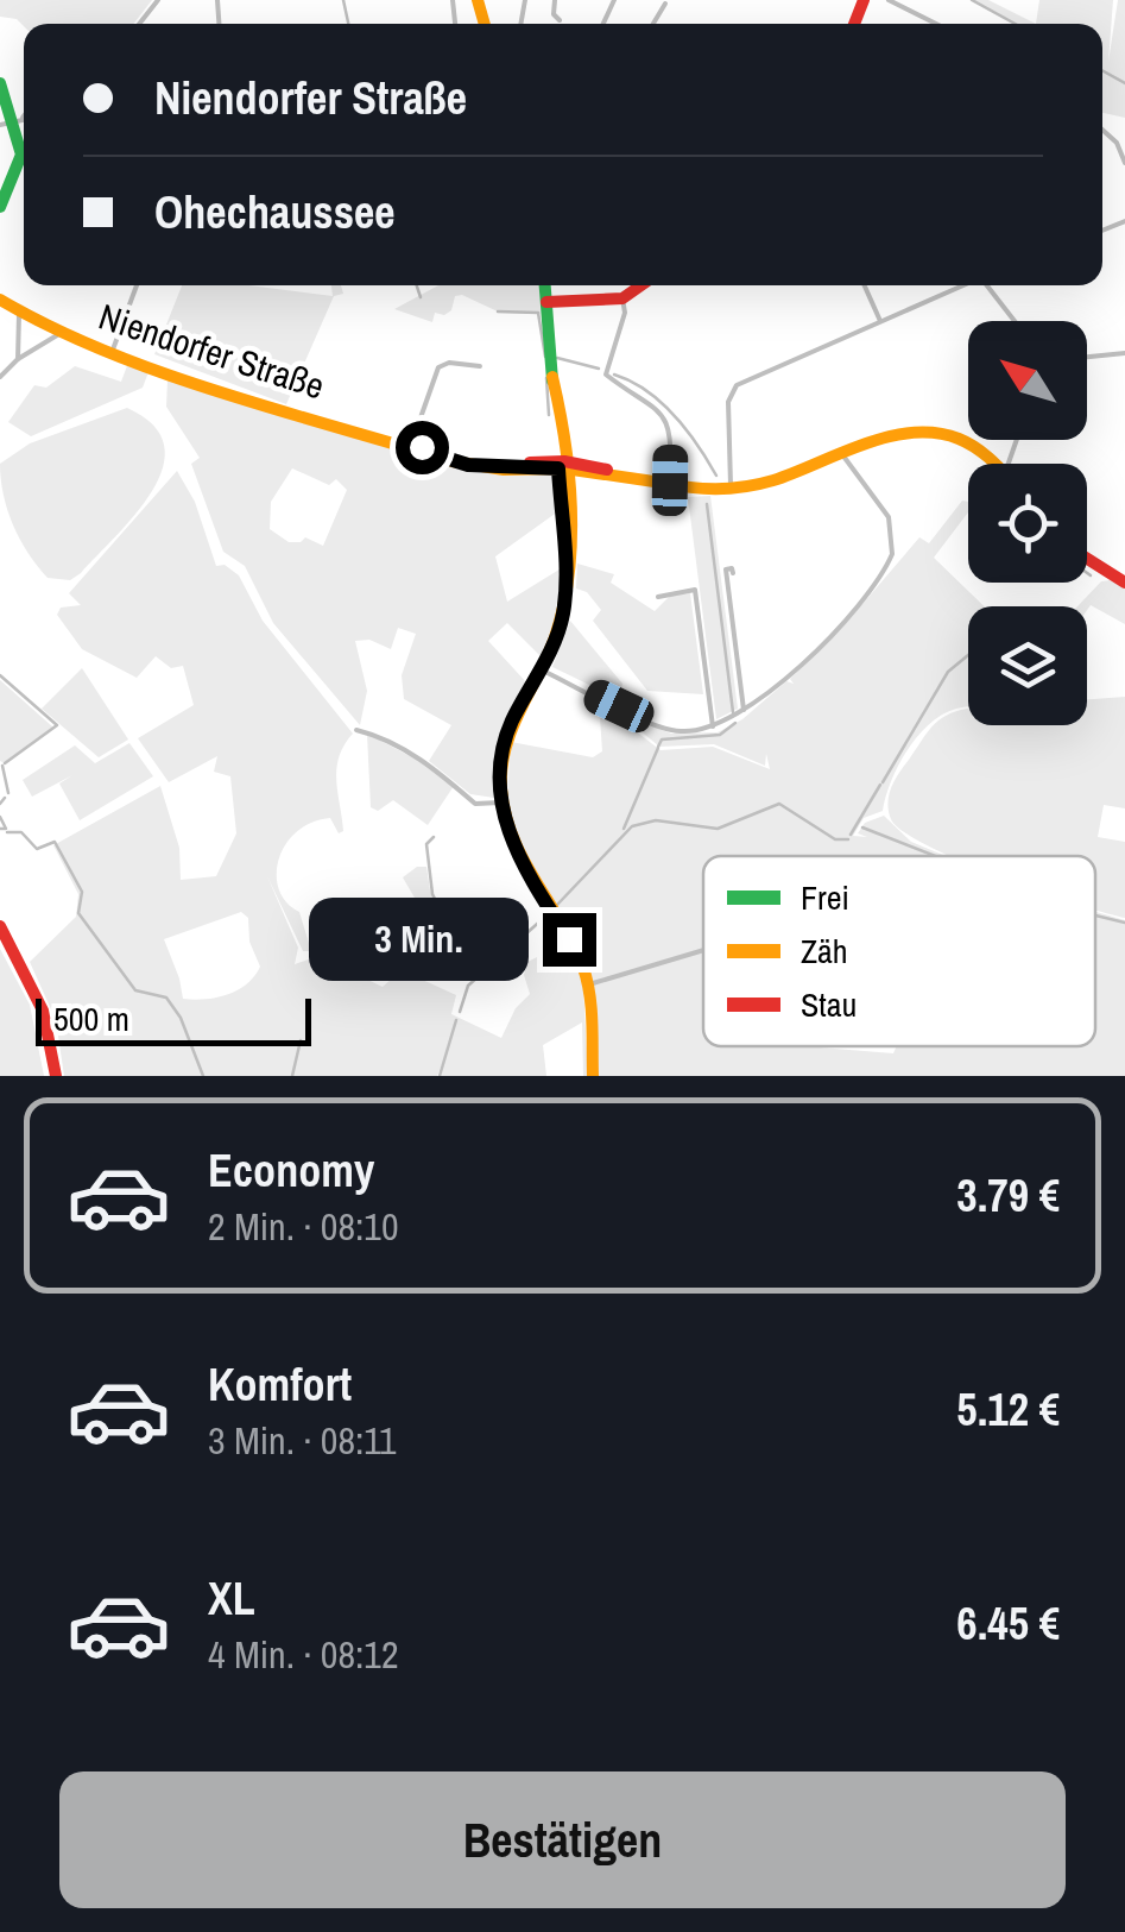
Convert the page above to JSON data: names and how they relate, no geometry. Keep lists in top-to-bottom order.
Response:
{
  "streets": {
    "main road": ["Niendorfer Straße"]
  },
  "legend": ["Frei", "Zäh", "Stau"],
  "scale_bar": "500 m",
  "north": "top left",
  "page": {
    "banner": ["Niendorfer Straße", "Ohechaussee"],
    "bubble": "3 Min.",
    "scale": "500 m",
    "list": [
      {
        "name": "Economy",
        "note": "2 Min. · 08:10",
        "value": "3.79 €"
      },
      {
        "name": "Komfort",
        "note": "3 Min. · 08:11",
        "value": "5.12 €"
      },
      {
        "name": "XL",
        "note": "4 Min. · 08:12",
        "value": "6.45 €"
      }
    ],
    "buttons": "Bestätigen"
  }
}
